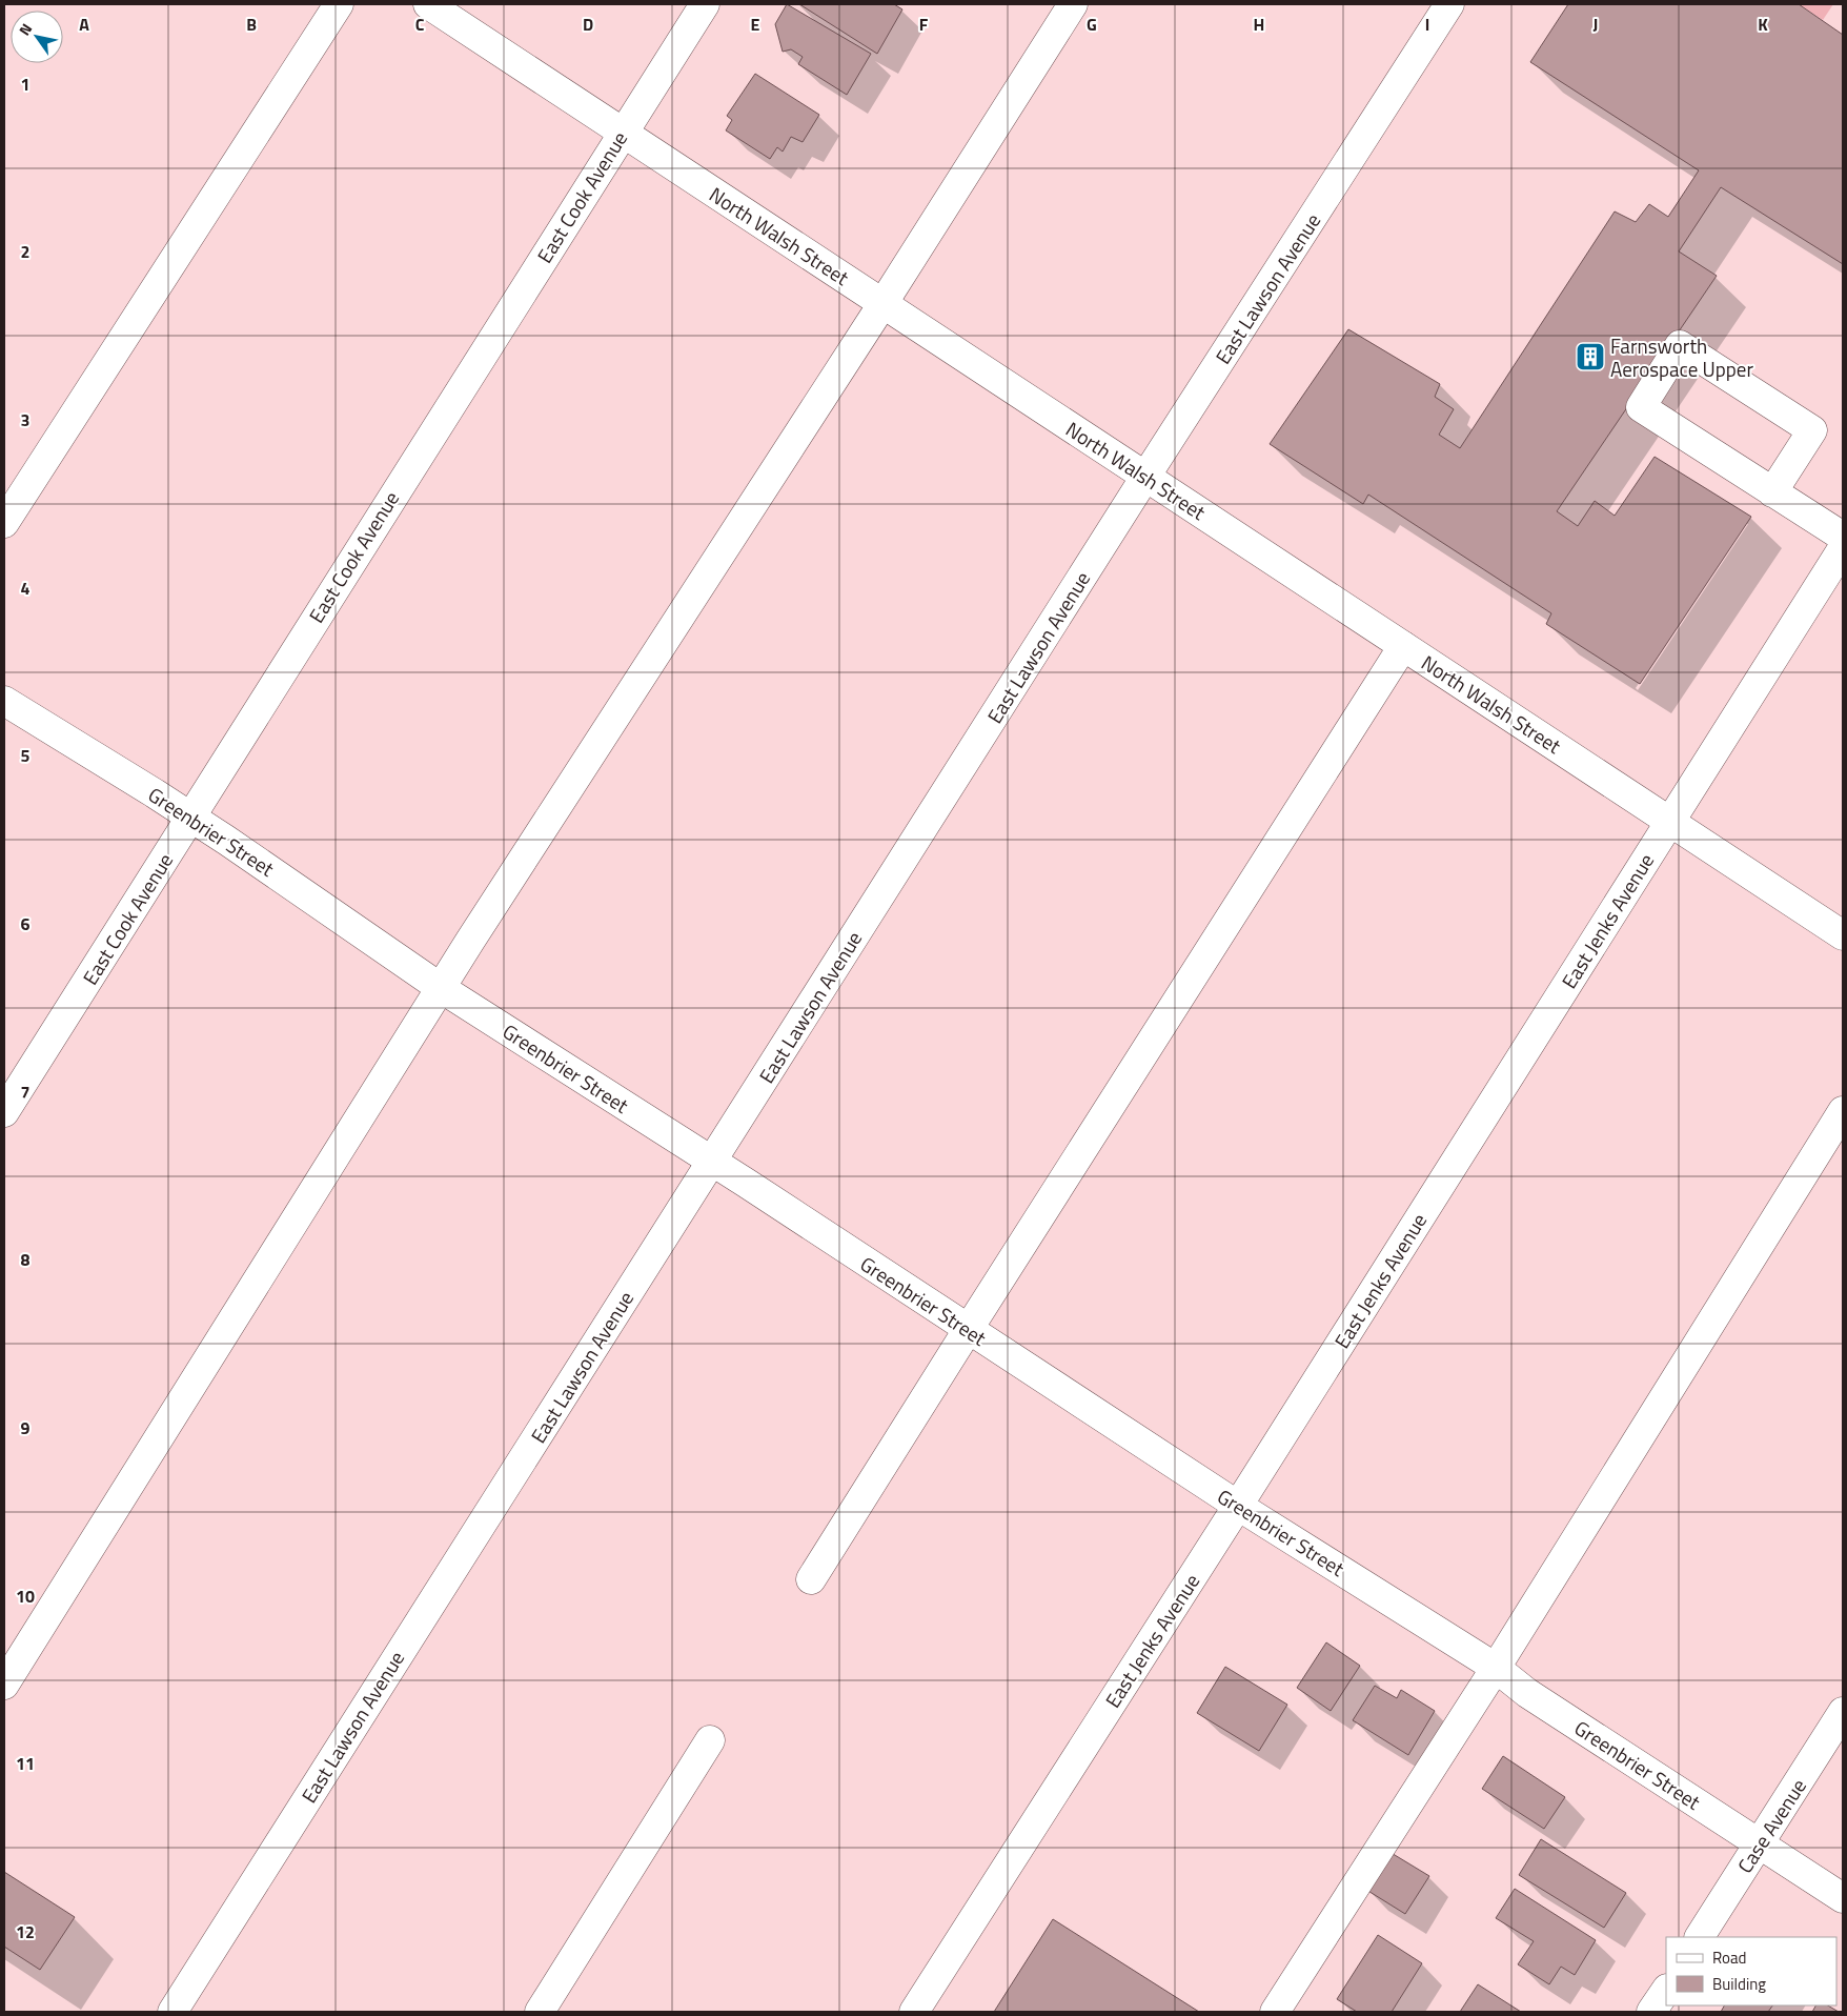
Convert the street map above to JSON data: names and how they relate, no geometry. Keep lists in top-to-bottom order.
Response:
{
  "streets": {
    "street": [
      "East Cook Avenue",
      "North Walsh Street",
      "East Lawson Avenue",
      "Greenbrier Street",
      "East Jenks Avenue",
      "Case Avenue"
    ]
  },
  "crossings": [
    ["East Cook Avenue", "North Walsh Street"],
    ["East Cook Avenue", "Greenbrier Street"],
    ["North Walsh Street", "East Lawson Avenue"],
    ["North Walsh Street", "East Jenks Avenue"],
    ["East Lawson Avenue", "Greenbrier Street"],
    ["Greenbrier Street", "East Jenks Avenue"],
    ["Greenbrier Street", "Case Avenue"]
  ],
  "places": {
    "building": ["Farnsworth Aerospace Upper"]
  },
  "legend": ["Road", "Building"],
  "north": "top left",
  "grid": {
    "columns": [
      "A",
      "B",
      "C",
      "D",
      "E",
      "F",
      "G",
      "H",
      "I",
      "J",
      "K"
    ],
    "rows": [
      "1",
      "2",
      "3",
      "4",
      "5",
      "6",
      "7",
      "8",
      "9",
      "10",
      "11",
      "12"
    ]
  }
}
